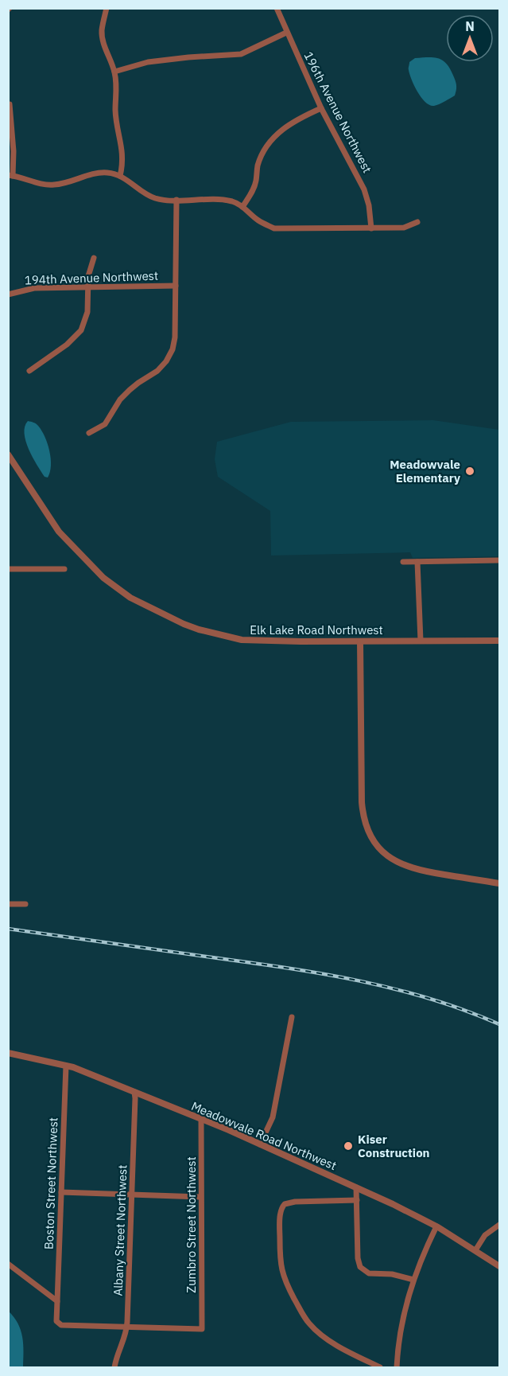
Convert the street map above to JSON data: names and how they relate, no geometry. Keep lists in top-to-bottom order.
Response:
{
  "streets": {
    "street": [
      "196th Avenue Northwest",
      "194th Avenue Northwest",
      "Elk Lake Road Northwest",
      "Meadowvale Road Northwest",
      "Boston Street Northwest",
      "Zumbro Street Northwest",
      "Albany Street Northwest"
    ]
  },
  "crossings": [
    ["Meadowvale Road Northwest", "Boston Street Northwest"],
    ["Meadowvale Road Northwest", "Zumbro Street Northwest"],
    ["Meadowvale Road Northwest", "Albany Street Northwest"],
    ["Boston Street Northwest", "Zumbro Street Northwest"],
    ["Boston Street Northwest", "Albany Street Northwest"],
    ["Zumbro Street Northwest", "Albany Street Northwest"]
  ],
  "places": ["Meadowvale Elementary", "Kiser Construction"],
  "north": "top"
}
